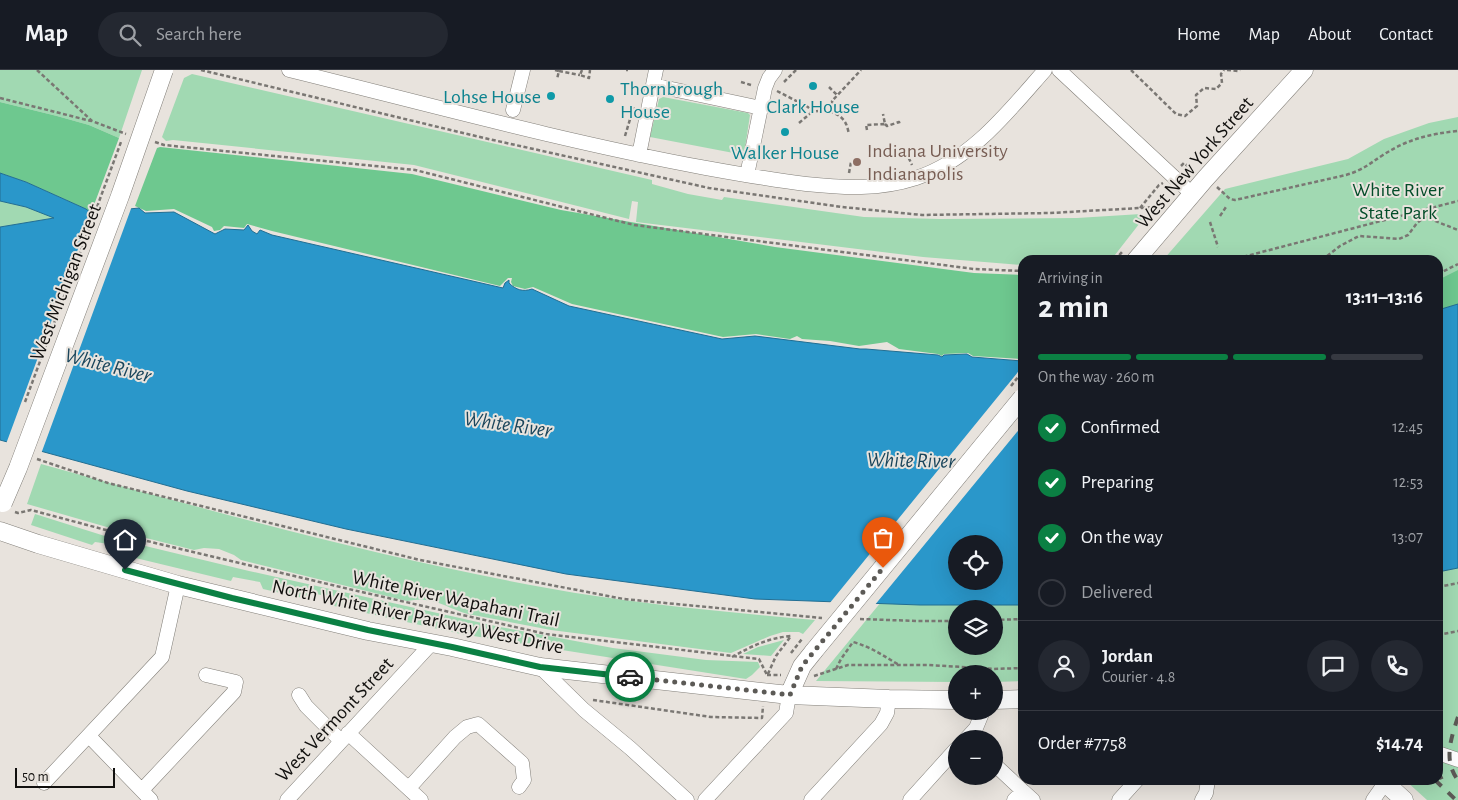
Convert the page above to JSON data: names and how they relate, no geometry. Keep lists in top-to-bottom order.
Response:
{
  "streets": {
    "main road": ["West New York Street", "West Michigan Street", "North White River Parkway West Drive"],
    "street": ["West Vermont Street"],
    "path": ["White River Wapahani Trail"]
  },
  "crossings": [
    ["North White River Parkway West Drive", "West Vermont Street"]
  ],
  "water": ["White River"],
  "parks": ["White River State Park"],
  "places": [
    "Clark House",
    "Lohse House",
    "Thornbrough House",
    "Walker House",
    "Indiana University Indianapolis"
  ],
  "scale_bar": "50 m",
  "page": {
    "header": "Map",
    "search": "Search here",
    "nav": [
      "Home",
      "Map",
      "About",
      "Contact"
    ],
    "heading": ["2 min", "Arriving in", "13:11–13:16"],
    "panel": [
      "Jordan",
      "Courier · 4.8",
      "Order #7758",
      "$14.74"
    ],
    "bar": "On the way · 260 m",
    "list": [
      ["Confirmed", "12:45"],
      ["Preparing", "12:53"],
      ["On the way", "13:07"],
      "Delivered"
    ],
    "map_buttons": ["+", "−"],
    "scale": "50 m"
  }
}
